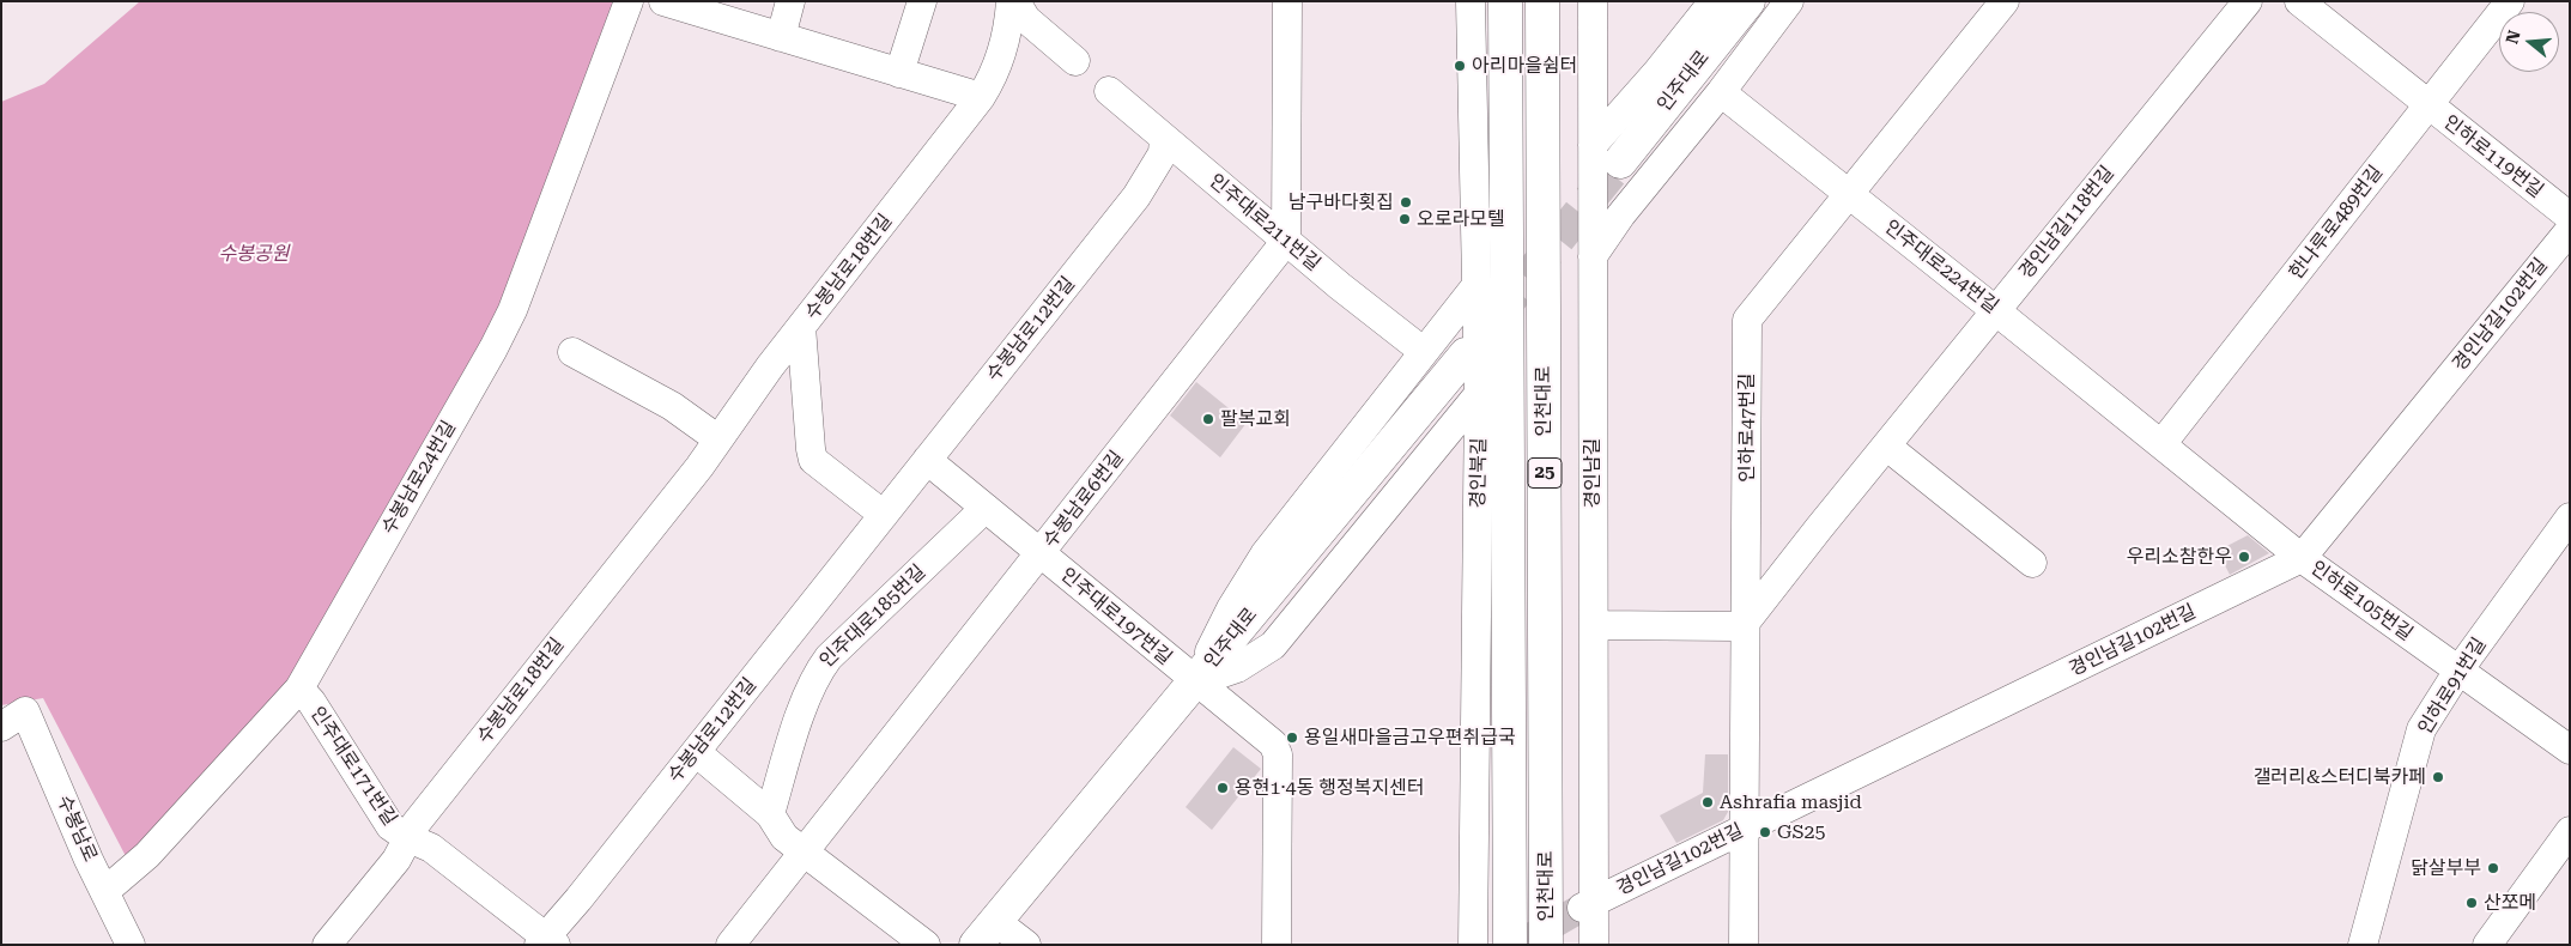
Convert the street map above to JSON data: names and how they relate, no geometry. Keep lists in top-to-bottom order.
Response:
{
  "streets": {
    "main road": ["인주대로", "인천대로", "25"],
    "street": [
      "인하로119번길",
      "인주대로211번길",
      "경인남길118번길",
      "한나루로489번길",
      "수봉남로18번길",
      "인주대로224번길",
      "경인남길102번길",
      "수봉남로12번길",
      "인하로47번길",
      "경인북길",
      "경인남길",
      "수봉남로24번길",
      "수봉남로6번길",
      "인하로105번길",
      "인주대로185번길",
      "인주대로197번길",
      "인하로91번길",
      "인주대로171번길",
      "수봉남로"
    ]
  },
  "crossings": [
    ["인주대로", "인주대로197번길"],
    ["인하로119번길", "한나루로489번길"],
    ["인주대로211번길", "수봉남로12번길"],
    ["인주대로211번길", "수봉남로6번길"],
    ["경인남길118번길", "인주대로224번길"],
    ["경인남길118번길", "인하로47번길"],
    ["한나루로489번길", "인주대로224번길"],
    ["한나루로489번길", "인하로105번길"],
    ["수봉남로18번길", "인주대로171번길"],
    ["인주대로224번길", "인하로47번길"],
    ["인주대로224번길", "인하로105번길"],
    ["경인남길102번길", "인하로47번길"],
    ["경인남길102번길", "경인남길"],
    ["경인남길102번길", "인하로105번길"],
    ["수봉남로12번길", "인주대로197번길"],
    ["수봉남로12번길", "인주대로171번길"],
    ["수봉남로24번길", "인주대로171번길"],
    ["수봉남로24번길", "수봉남로"],
    ["수봉남로6번길", "인주대로197번길"],
    ["인하로105번길", "인하로91번길"],
    ["인주대로185번길", "인주대로197번길"]
  ],
  "parks": ["수봉공원"],
  "places": [
    "아리마을쉼터",
    "남구바다횟집",
    "오로라모텔",
    "팔복교회",
    "우리소참한우",
    "용일새마을금고우편취급국",
    "갤러리&스터디북카페",
    "용현1·4동 행정복지센터",
    "Ashrafia masjid",
    "GS25",
    "닭살부부",
    "산쪼메"
  ],
  "north": "left"
}
